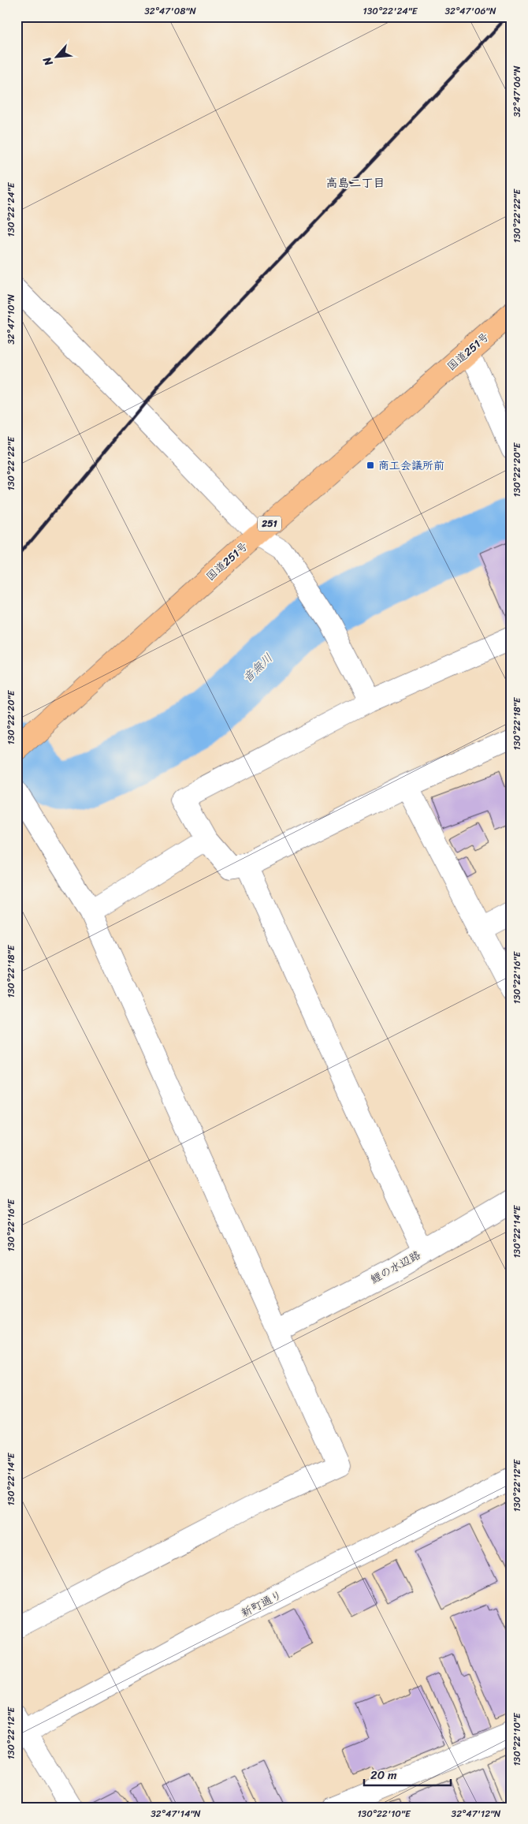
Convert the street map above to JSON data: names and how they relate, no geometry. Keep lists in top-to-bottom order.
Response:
{
  "streets": {
    "highway": ["国道251号", "251"],
    "street": ["鯉の水辺路", "新町通り"]
  },
  "districts": ["高島二丁目"],
  "water": ["音無川"],
  "places": {
    "transit": ["商工会議所前"]
  },
  "scale_bar": "20 m",
  "north": "bottom left",
  "coordinates": [
    "32°47'08\"N",
    "130°22'24\"E",
    "32°47'06\"N",
    "130°22'22\"E",
    "32°47'10\"N",
    "130°22'20\"E",
    "130°22'18\"E",
    "130°22'16\"E",
    "130°22'14\"E",
    "130°22'12\"E",
    "130°22'10\"E",
    "32°47'14\"N",
    "32°47'12\"N"
  ]
}
